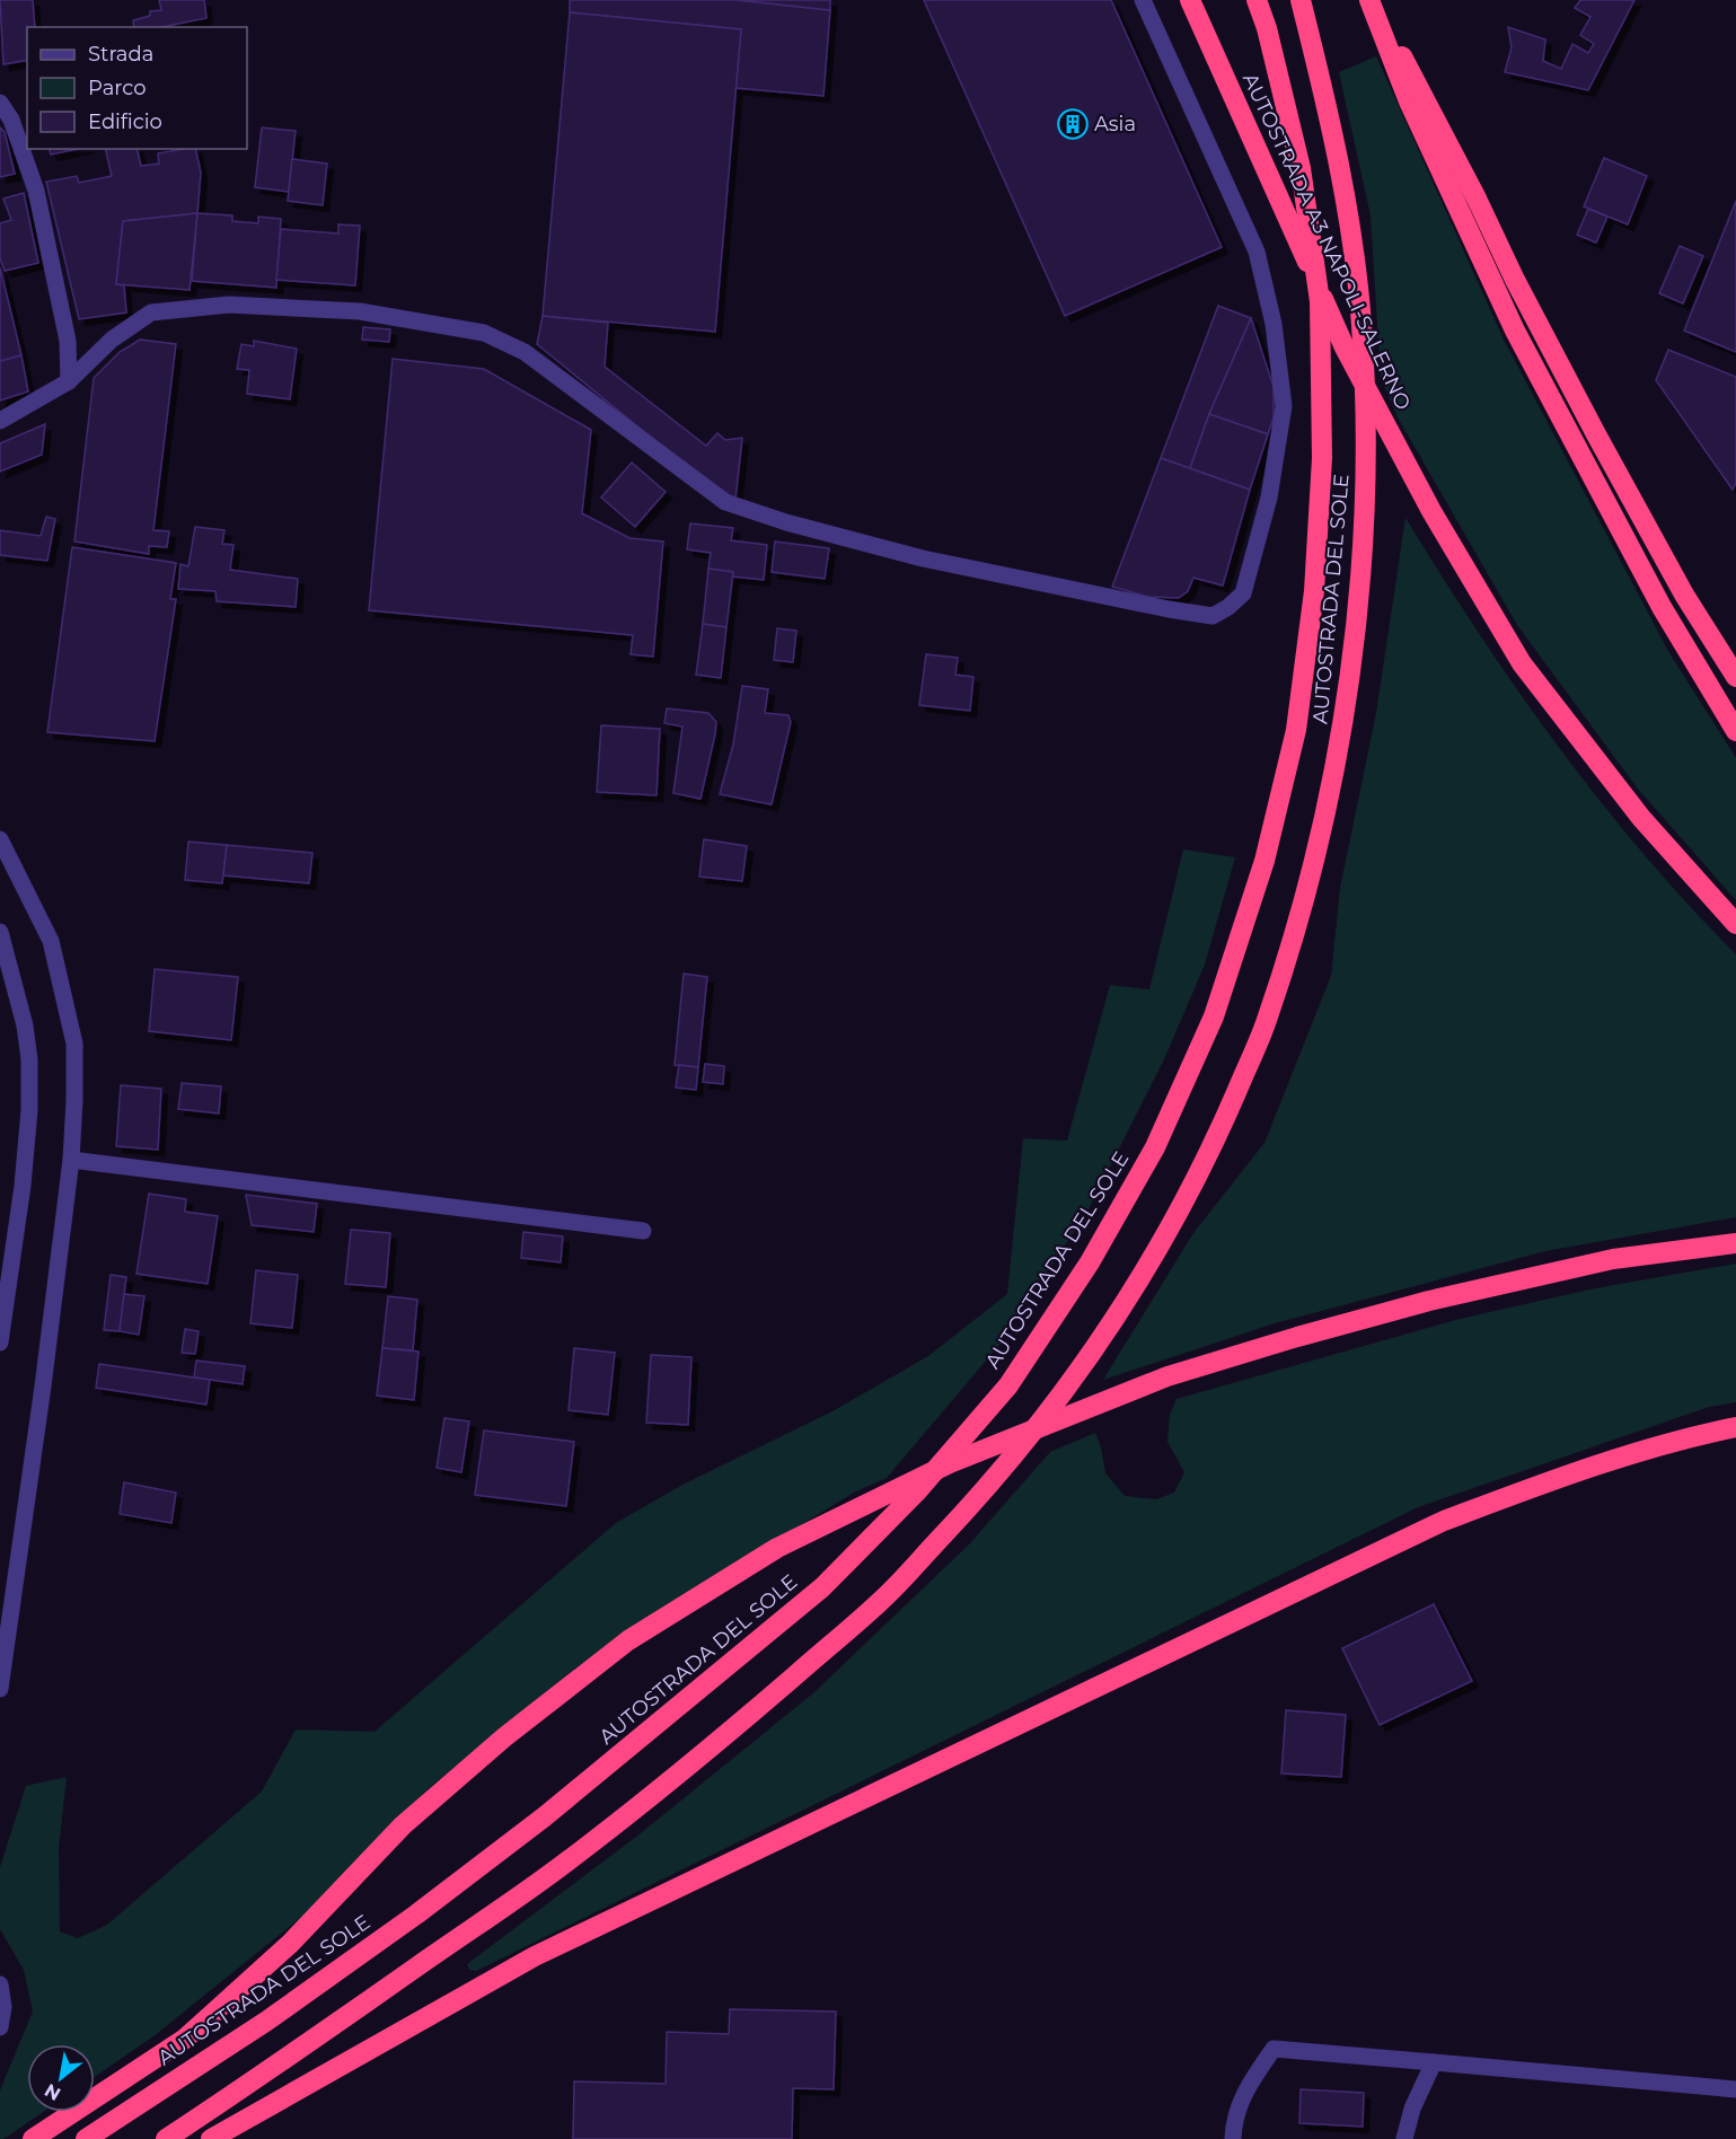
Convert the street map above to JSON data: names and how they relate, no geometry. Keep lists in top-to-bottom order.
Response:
{
  "streets": {
    "highway": ["AUTOSTRADA A3 NAPOLI-SALERNO", "AUTOSTRADA DEL SOLE"]
  },
  "places": {
    "building": ["Asia"]
  },
  "legend": ["Strada", "Parco", "Edificio"],
  "north": "bottom left"
}
